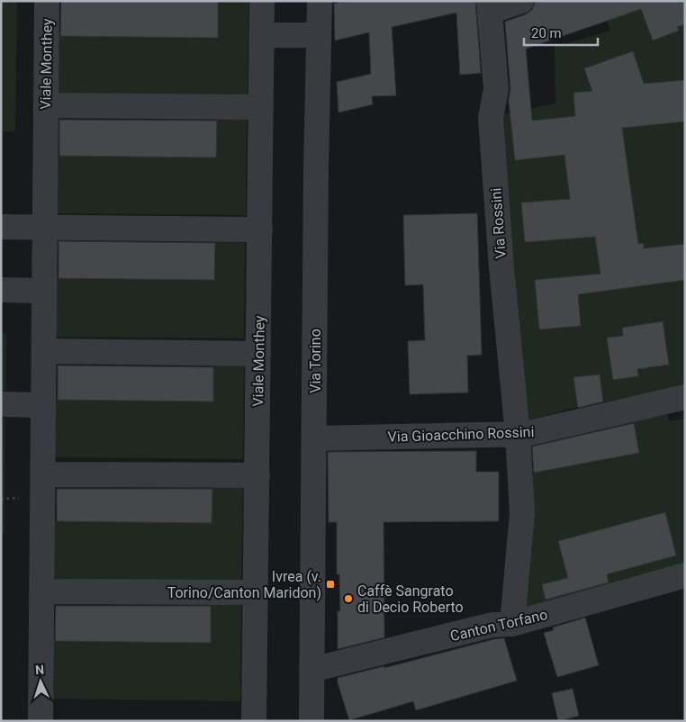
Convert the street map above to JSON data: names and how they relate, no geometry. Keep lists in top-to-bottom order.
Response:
{
  "streets": {
    "street": [
      "Viale Monthey",
      "Via Rossini",
      "Via Torino",
      "Via Gioacchino Rossini",
      "Canton Torfano"
    ]
  },
  "crossings": [
    ["Via Rossini", "Via Gioacchino Rossini"],
    ["Via Rossini", "Canton Torfano"],
    ["Via Torino", "Via Gioacchino Rossini"],
    ["Via Torino", "Canton Torfano"]
  ],
  "places": {
    "transit": ["Ivrea (v. Torino/Canton Maridon)"],
    "other": ["Caffè Sangrato di Decio Roberto"]
  },
  "scale_bar": "20 m",
  "north": "top"
}
